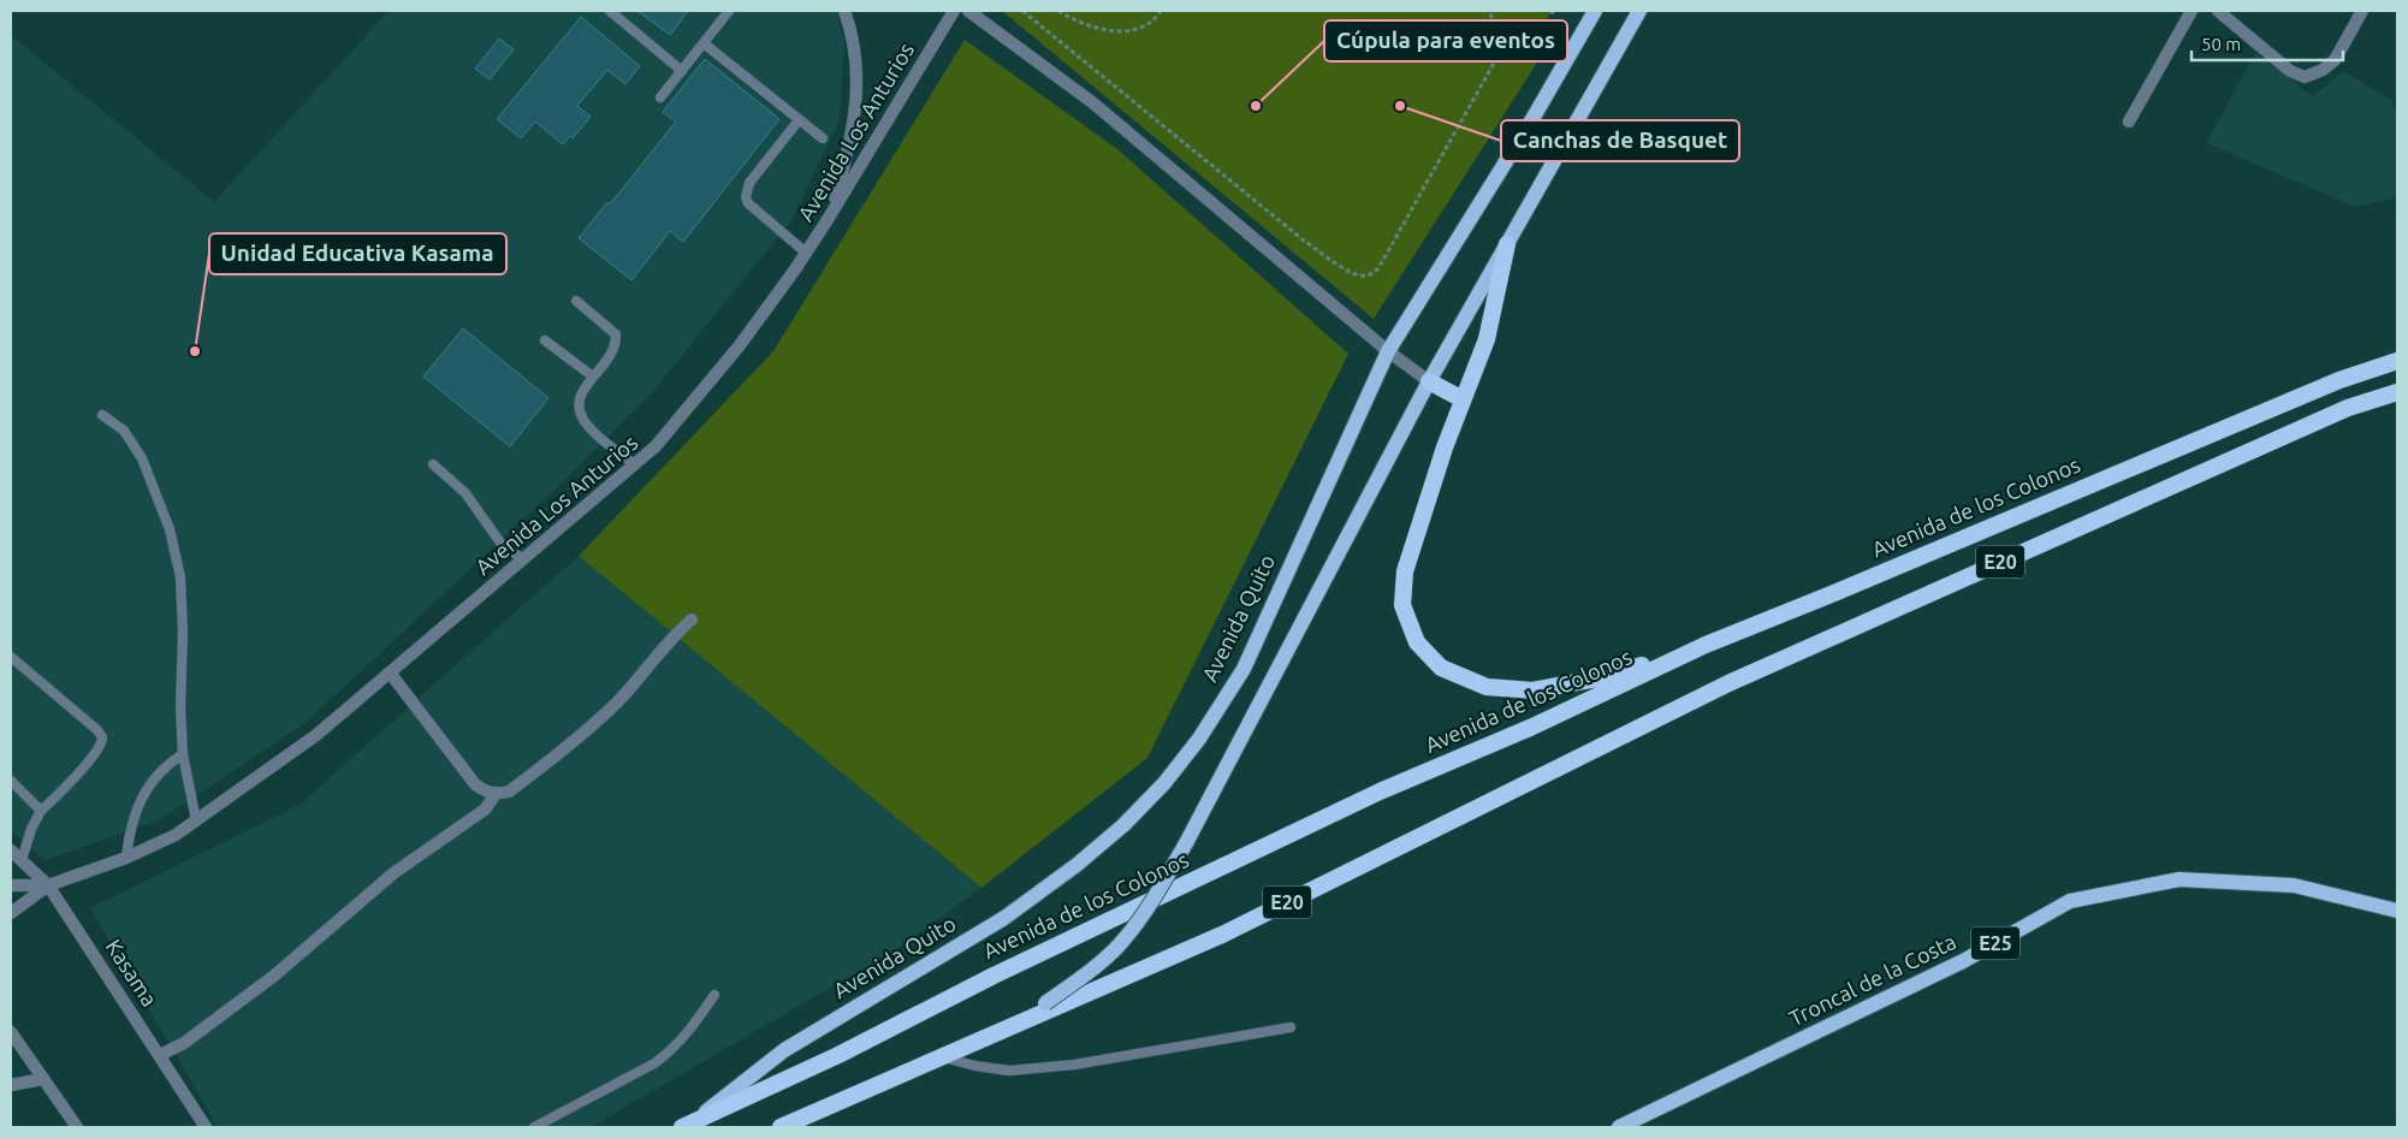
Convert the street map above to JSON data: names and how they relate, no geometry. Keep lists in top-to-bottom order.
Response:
{
  "streets": {
    "highway": ["Avenida de los Colonos", "E20"],
    "main road": ["Avenida Quito", "E25", "Troncal de la Costa"],
    "street": ["Avenida Los Anturios", "Kasama"]
  },
  "crossings": [
    ["Avenida Los Anturios", "Kasama"],
    ["Avenida de los Colonos", "Avenida Quito"]
  ],
  "places": ["Cúpula para eventos", "Canchas de Basquet", "Unidad Educativa Kasama"],
  "scale_bar": "50 m"
}
